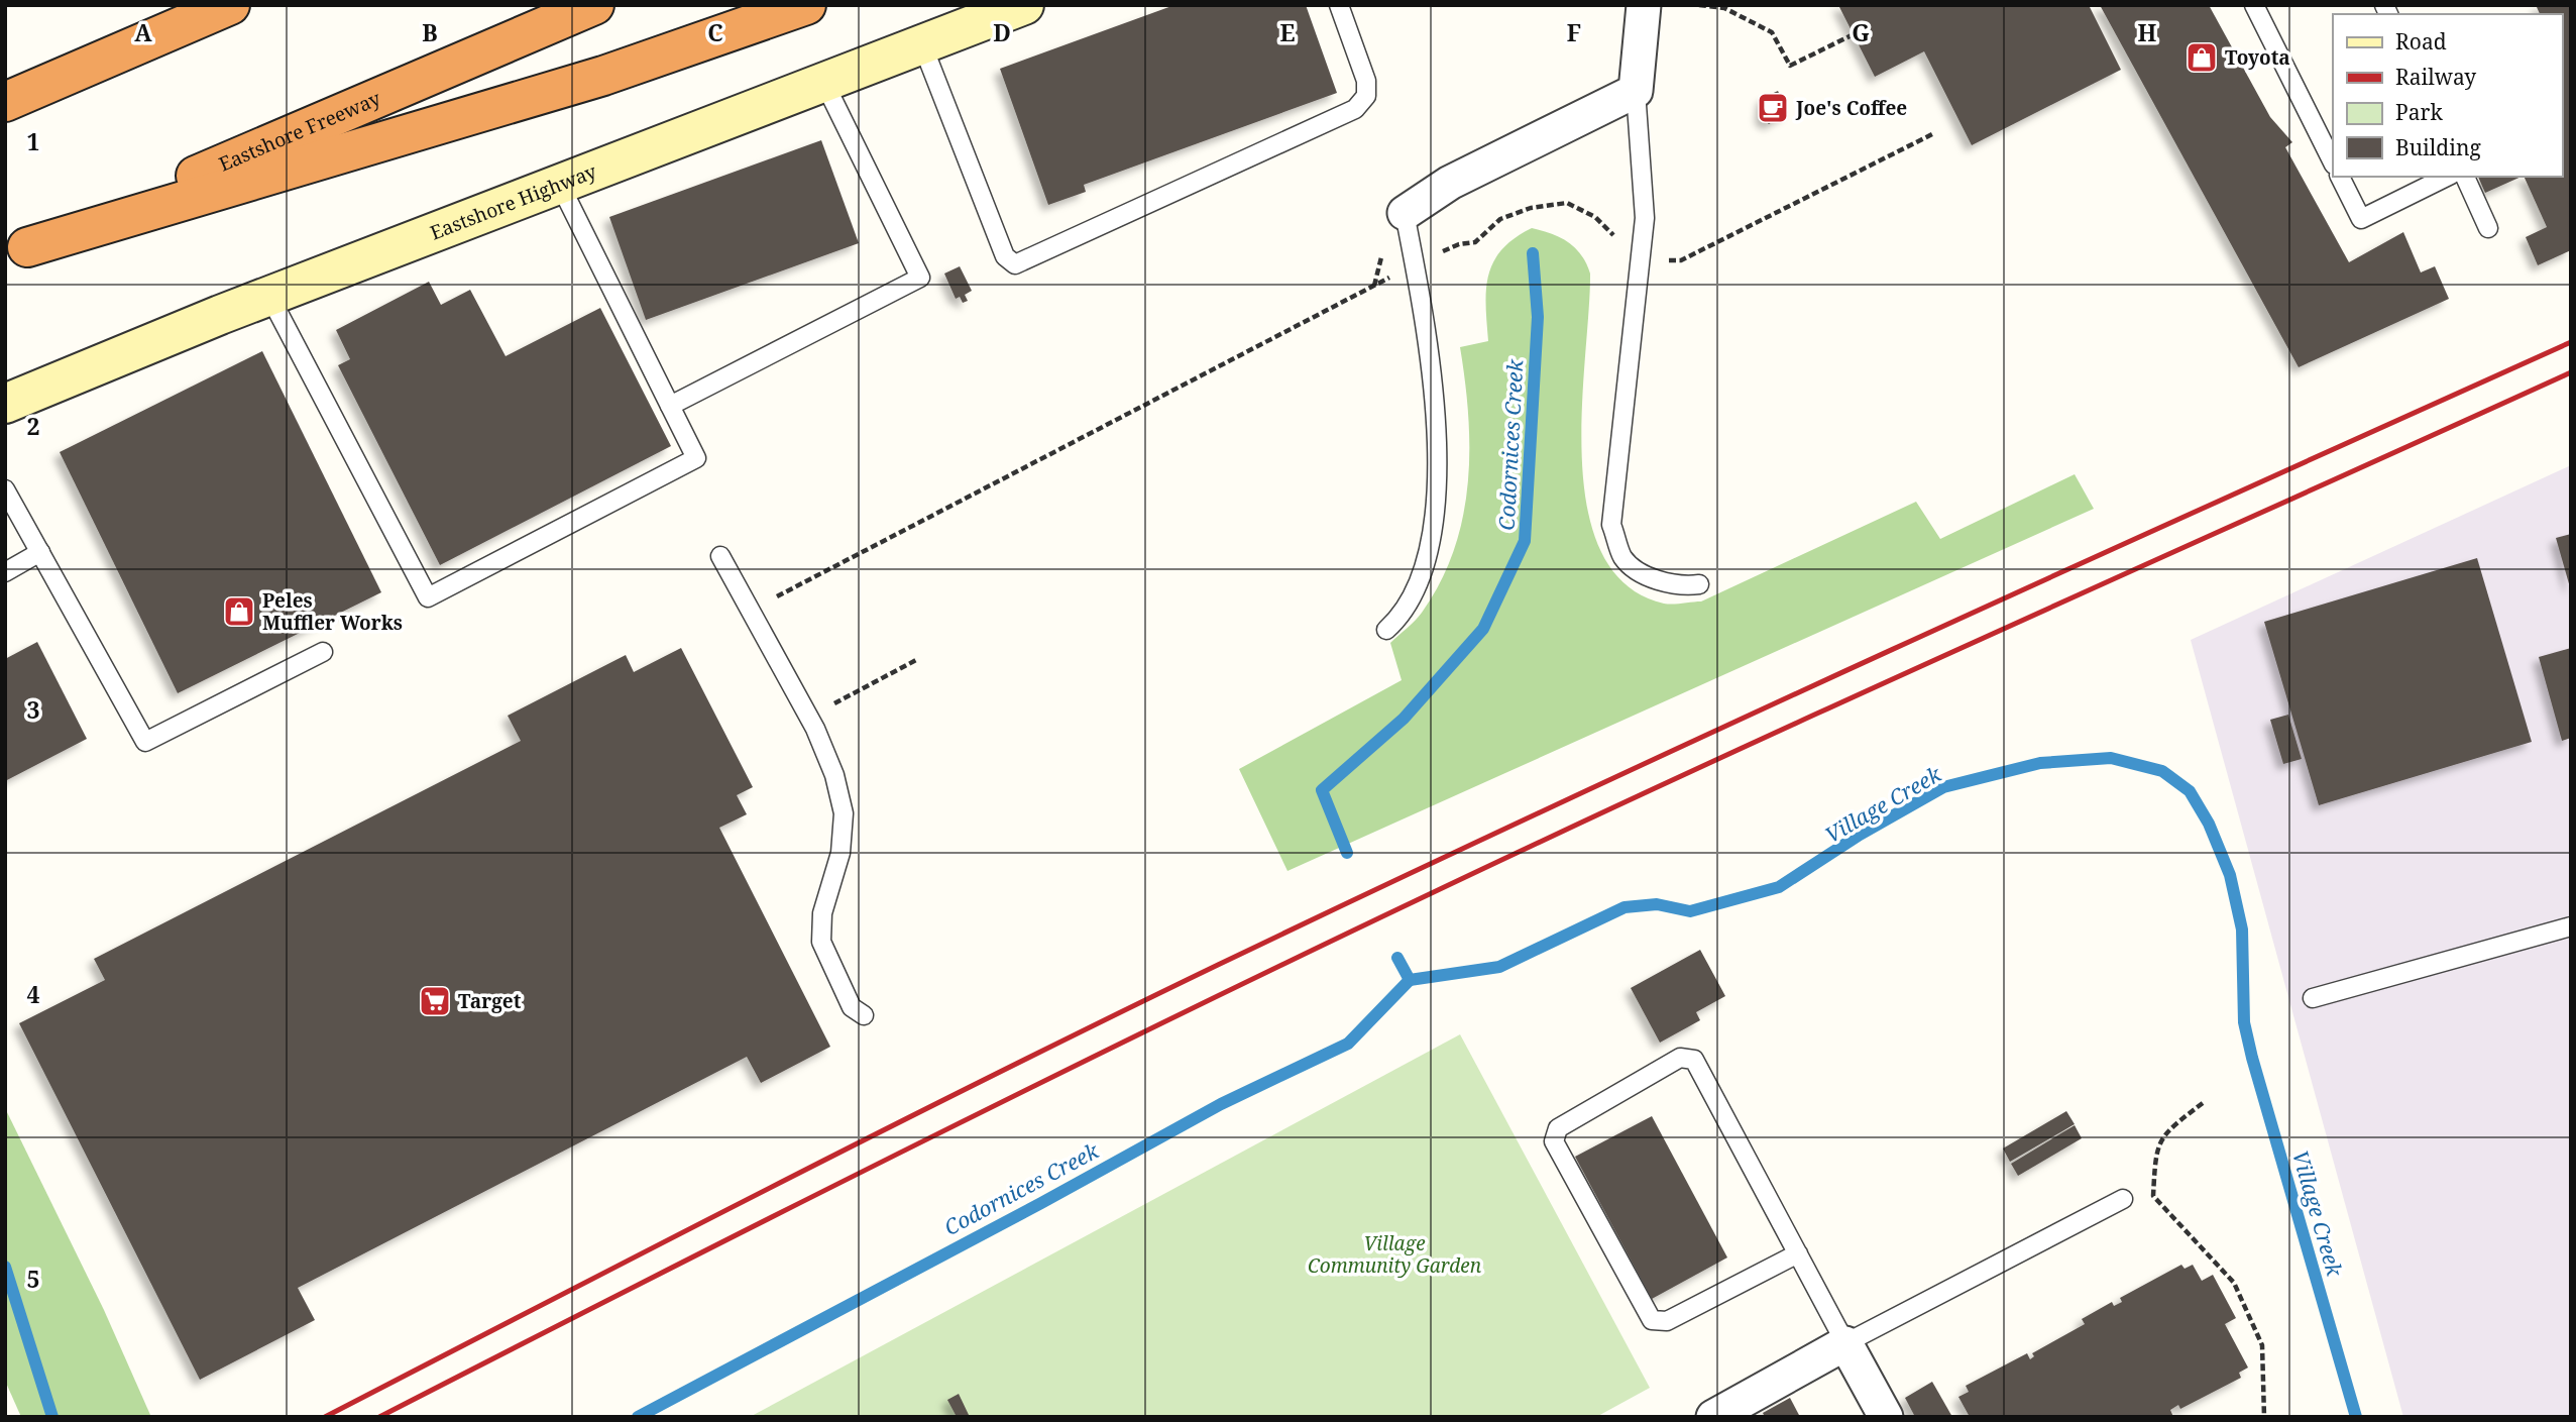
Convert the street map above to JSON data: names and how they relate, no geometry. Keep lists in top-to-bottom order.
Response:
{
  "streets": {
    "highway": ["Eastshore Freeway"],
    "street": ["Eastshore Highway"]
  },
  "water": ["Codornices Creek", "Village Creek"],
  "parks": ["Village Community Garden"],
  "places": {
    "shop": ["Toyota", "Peles Muffler Works"],
    "cafe": ["Joe's Coffee"],
    "supermarket": ["Target"]
  },
  "legend": [
    "Road",
    "Railway",
    "Park",
    "Building"
  ],
  "grid": {
    "columns": [
      "A",
      "B",
      "C",
      "D",
      "E",
      "F",
      "G",
      "H"
    ],
    "rows": [
      "1",
      "2",
      "3",
      "4",
      "5"
    ]
  }
}
